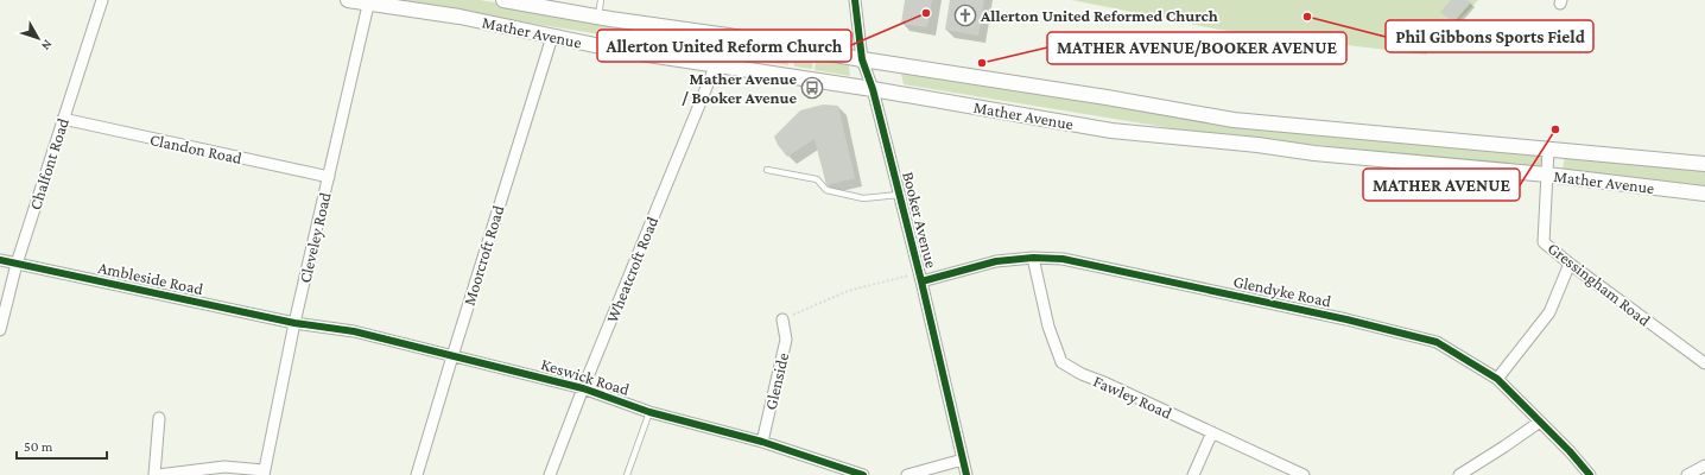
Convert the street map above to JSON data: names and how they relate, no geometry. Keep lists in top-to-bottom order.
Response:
{
  "streets": {
    "main road": ["Mather Avenue"],
    "street": [
      "Clandon Road",
      "Chalfont Road",
      "Booker Avenue",
      "Cleveley Road",
      "Moorcroft Road",
      "Wheatcroft Road",
      "Ambleside Road",
      "Gressingham Road",
      "Glendyke Road",
      "Keswick Road",
      "Glenside",
      "Fawley Road"
    ]
  },
  "crossings": [
    ["Mather Avenue", "Booker Avenue"],
    ["Mather Avenue", "Cleveley Road"],
    ["Mather Avenue", "Moorcroft Road"],
    ["Mather Avenue", "Wheatcroft Road"],
    ["Mather Avenue", "Gressingham Road"],
    ["Clandon Road", "Chalfont Road"],
    ["Clandon Road", "Cleveley Road"],
    ["Chalfont Road", "Ambleside Road"],
    ["Booker Avenue", "Glendyke Road"],
    ["Cleveley Road", "Ambleside Road"],
    ["Cleveley Road", "Keswick Road"],
    ["Moorcroft Road", "Keswick Road"],
    ["Wheatcroft Road", "Keswick Road"],
    ["Ambleside Road", "Keswick Road"],
    ["Glendyke Road", "Fawley Road"],
    ["Keswick Road", "Glenside"]
  ],
  "places": {
    "other": [
      "Allerton United Reform Church",
      "Phil Gibbons Sports Field",
      "MATHER AVENUE/BOOKER AVENUE",
      "MATHER AVENUE"
    ],
    "church": ["Allerton United Reformed Church"],
    "bus stop": ["Mather Avenue / Booker Avenue"]
  },
  "scale_bar": "50 m",
  "north": "bottom right"
}
